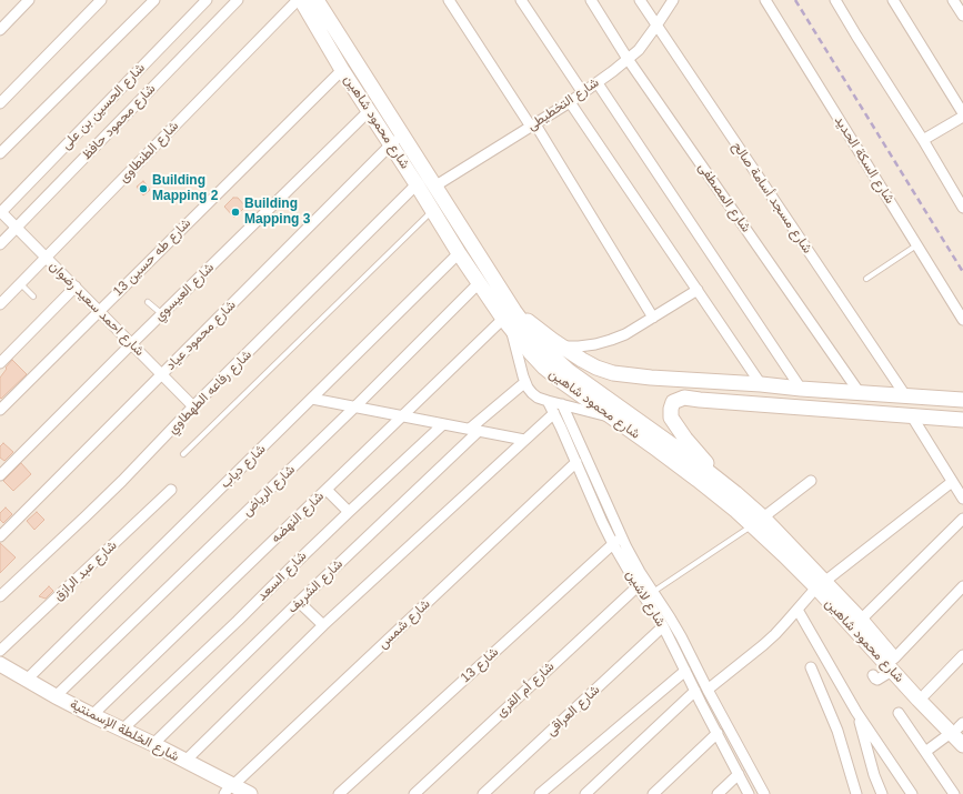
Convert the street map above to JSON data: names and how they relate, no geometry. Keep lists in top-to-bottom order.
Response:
{
  "streets": {
    "main road": ["شارع محمود شاهين", "شارع الخلطة الإسمنتية"],
    "street": [
      "شارع التخطيطى",
      "شارع الحسين بن على",
      "شارع محمود حافظ",
      "شارع الطنطاوى",
      "شارع السكة الحديد",
      "شارع المصطفى",
      "شارع مسجد أسامة صالح",
      "شارع طه حسين 13",
      "شارع العيسوي",
      "شارع احمد سعيد رضوان",
      "شارع محمود عياد",
      "شارع رفاعه الطهطاوي",
      "شارع دياب",
      "شارع الرياض",
      "شارع النهضه",
      "شارع عبد الرازق",
      "شارع السعد",
      "شارع الشريف",
      "شارع لاشين",
      "شارع شمس",
      "شارع 13",
      "شارع أم القرى",
      "شارع العراقى"
    ]
  },
  "crossings": [
    ["شارع التخطيطى", "شارع محمود شاهين"],
    ["شارع التخطيطى", "شارع المصطفى"],
    ["شارع التخطيطى", "شارع مسجد أسامة صالح"],
    ["شارع الحسين بن على", "شارع احمد سعيد رضوان"],
    ["شارع محمود حافظ", "شارع احمد سعيد رضوان"],
    ["شارع محمود شاهين", "شارع طه حسين 13"],
    ["شارع محمود شاهين", "شارع العيسوي"],
    ["شارع محمود شاهين", "شارع محمود عياد"],
    ["شارع محمود شاهين", "شارع رفاعه الطهطاوي"],
    ["شارع محمود شاهين", "شارع دياب"],
    ["شارع محمود شاهين", "شارع الرياض"],
    ["شارع محمود شاهين", "شارع النهضه"],
    ["شارع الطنطاوى", "شارع احمد سعيد رضوان"],
    ["شارع طه حسين 13", "شارع احمد سعيد رضوان"],
    ["شارع العيسوي", "شارع احمد سعيد رضوان"],
    ["شارع احمد سعيد رضوان", "شارع محمود عياد"],
    ["شارع احمد سعيد رضوان", "شارع رفاعه الطهطاوي"],
    ["شارع دياب", "شارع الخلطة الإسمنتية"],
    ["شارع الرياض", "شارع الخلطة الإسمنتية"],
    ["شارع النهضه", "شارع الخلطة الإسمنتية"],
    ["شارع السعد", "شارع الخلطة الإسمنتية"],
    ["شارع الشريف", "شارع الخلطة الإسمنتية"],
    ["شارع لاشين", "شارع شمس"],
    ["شارع لاشين", "شارع 13"],
    ["شارع لاشين", "شارع أم القرى"],
    ["شارع لاشين", "شارع العراقى"],
    ["شارع شمس", "شارع الخلطة الإسمنتية"]
  ],
  "places": ["Building Mapping 2", "Building Mapping 3"]
}
